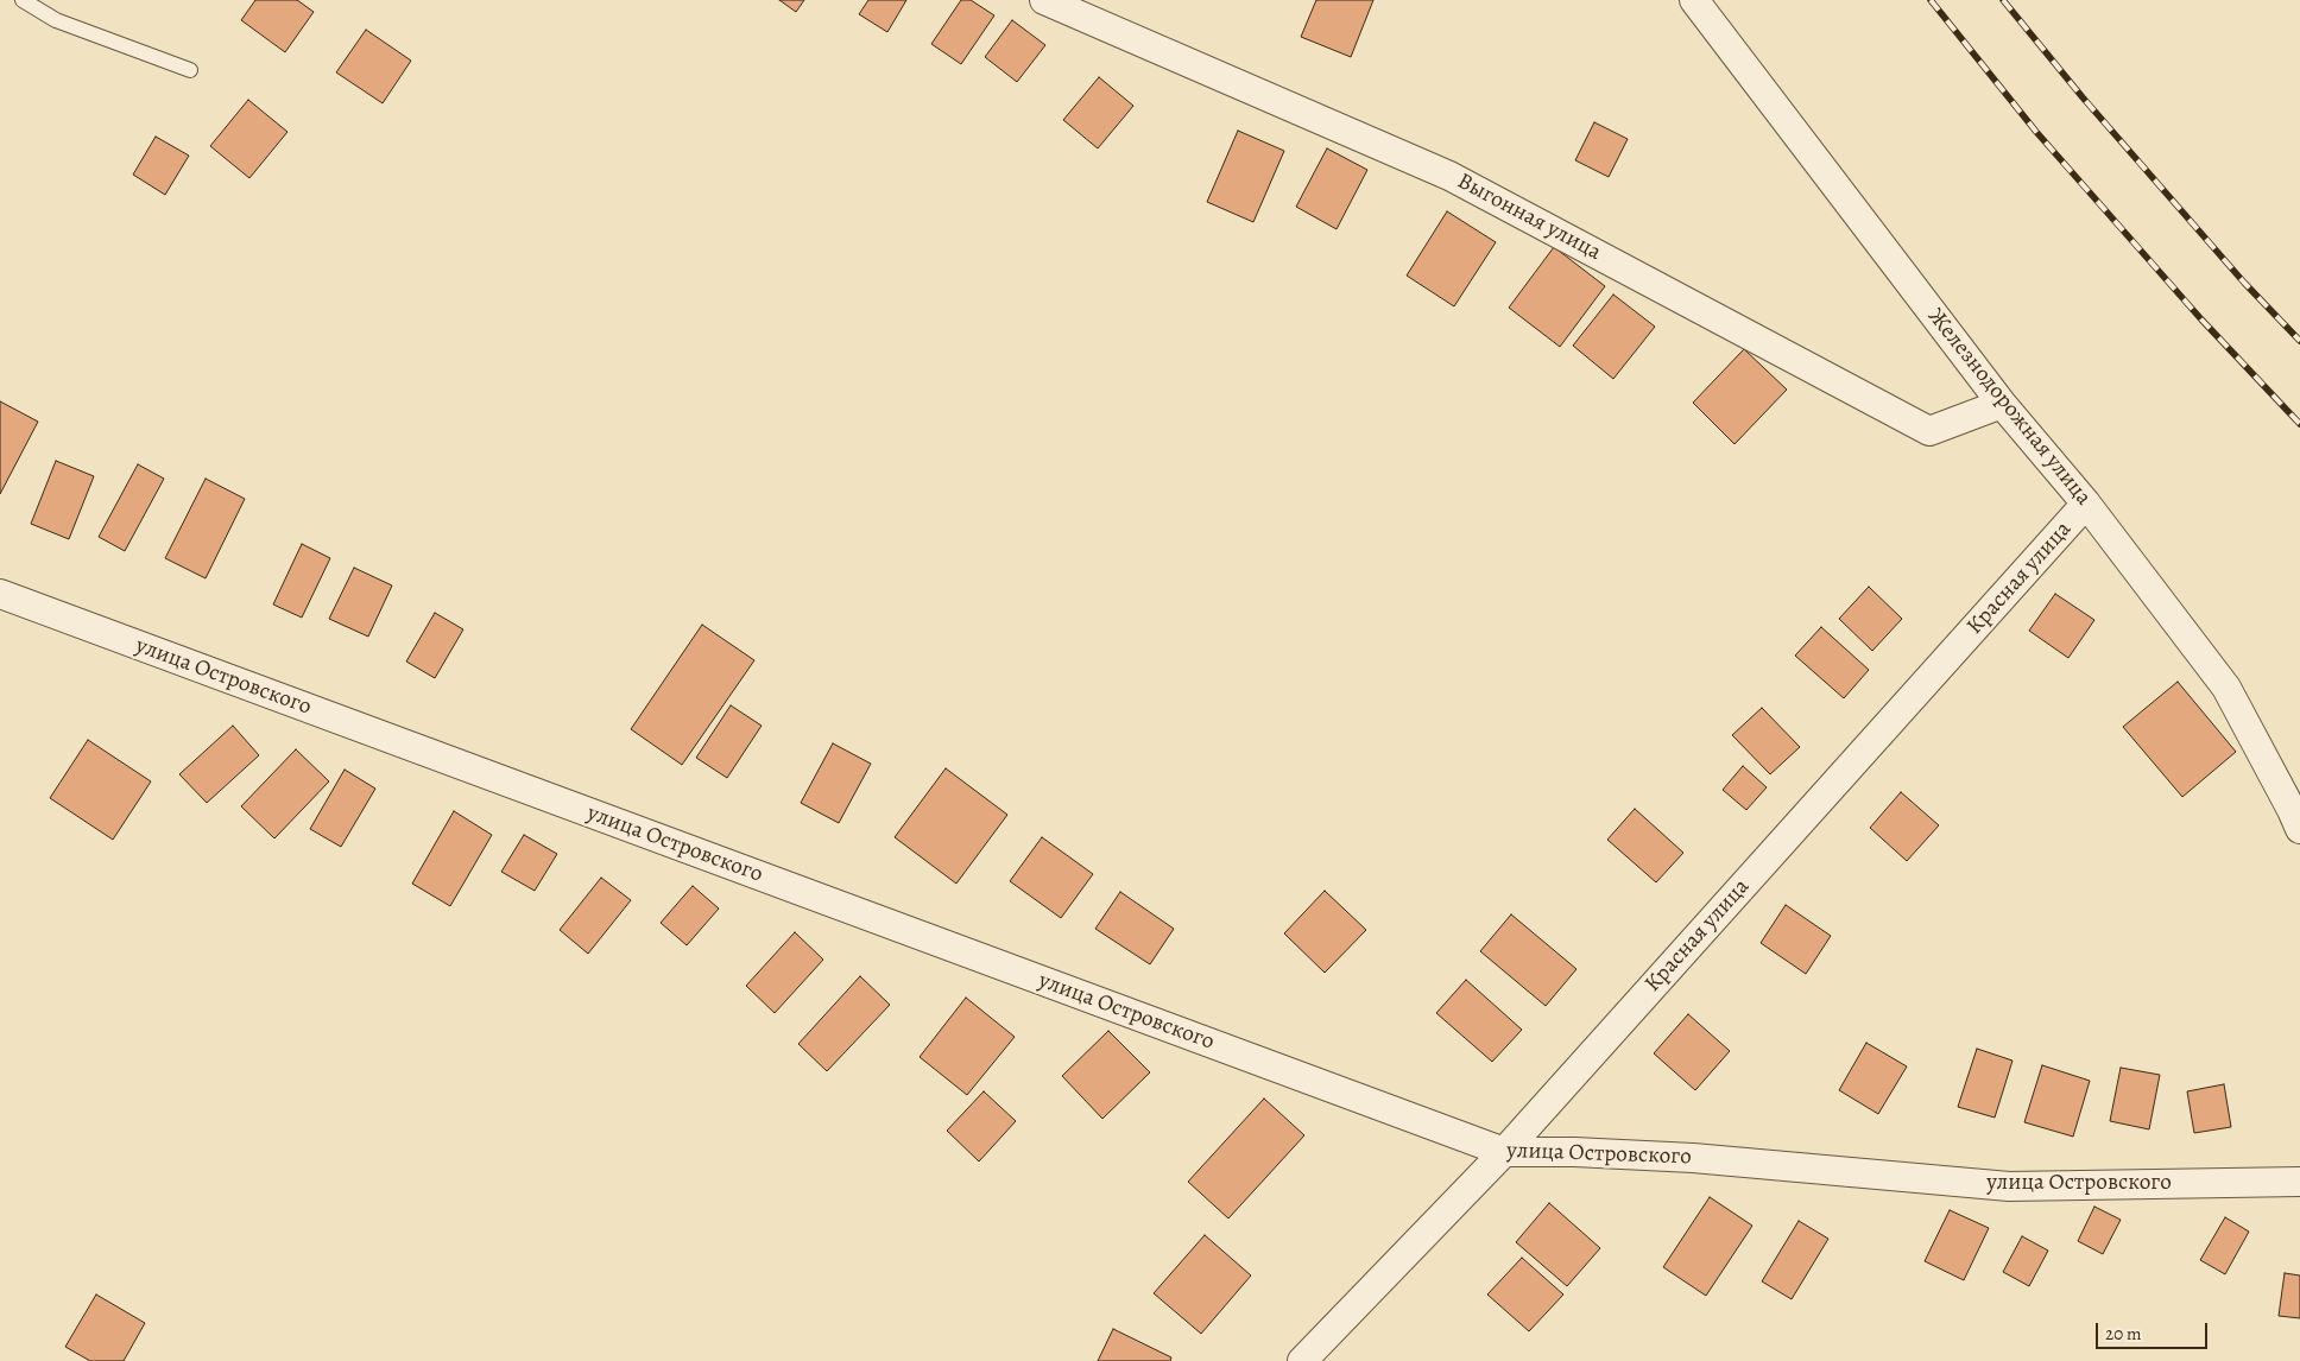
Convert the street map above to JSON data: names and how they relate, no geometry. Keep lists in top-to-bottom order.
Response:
{
  "streets": {
    "street": [
      "Выгонная улица",
      "Железнодорожная улица",
      "Красная улица",
      "улица Островского"
    ]
  },
  "crossings": [
    ["Выгонная улица", "Железнодорожная улица"],
    ["Железнодорожная улица", "Красная улица"],
    ["Красная улица", "улица Островского"]
  ],
  "scale_bar": "20 m"
}
